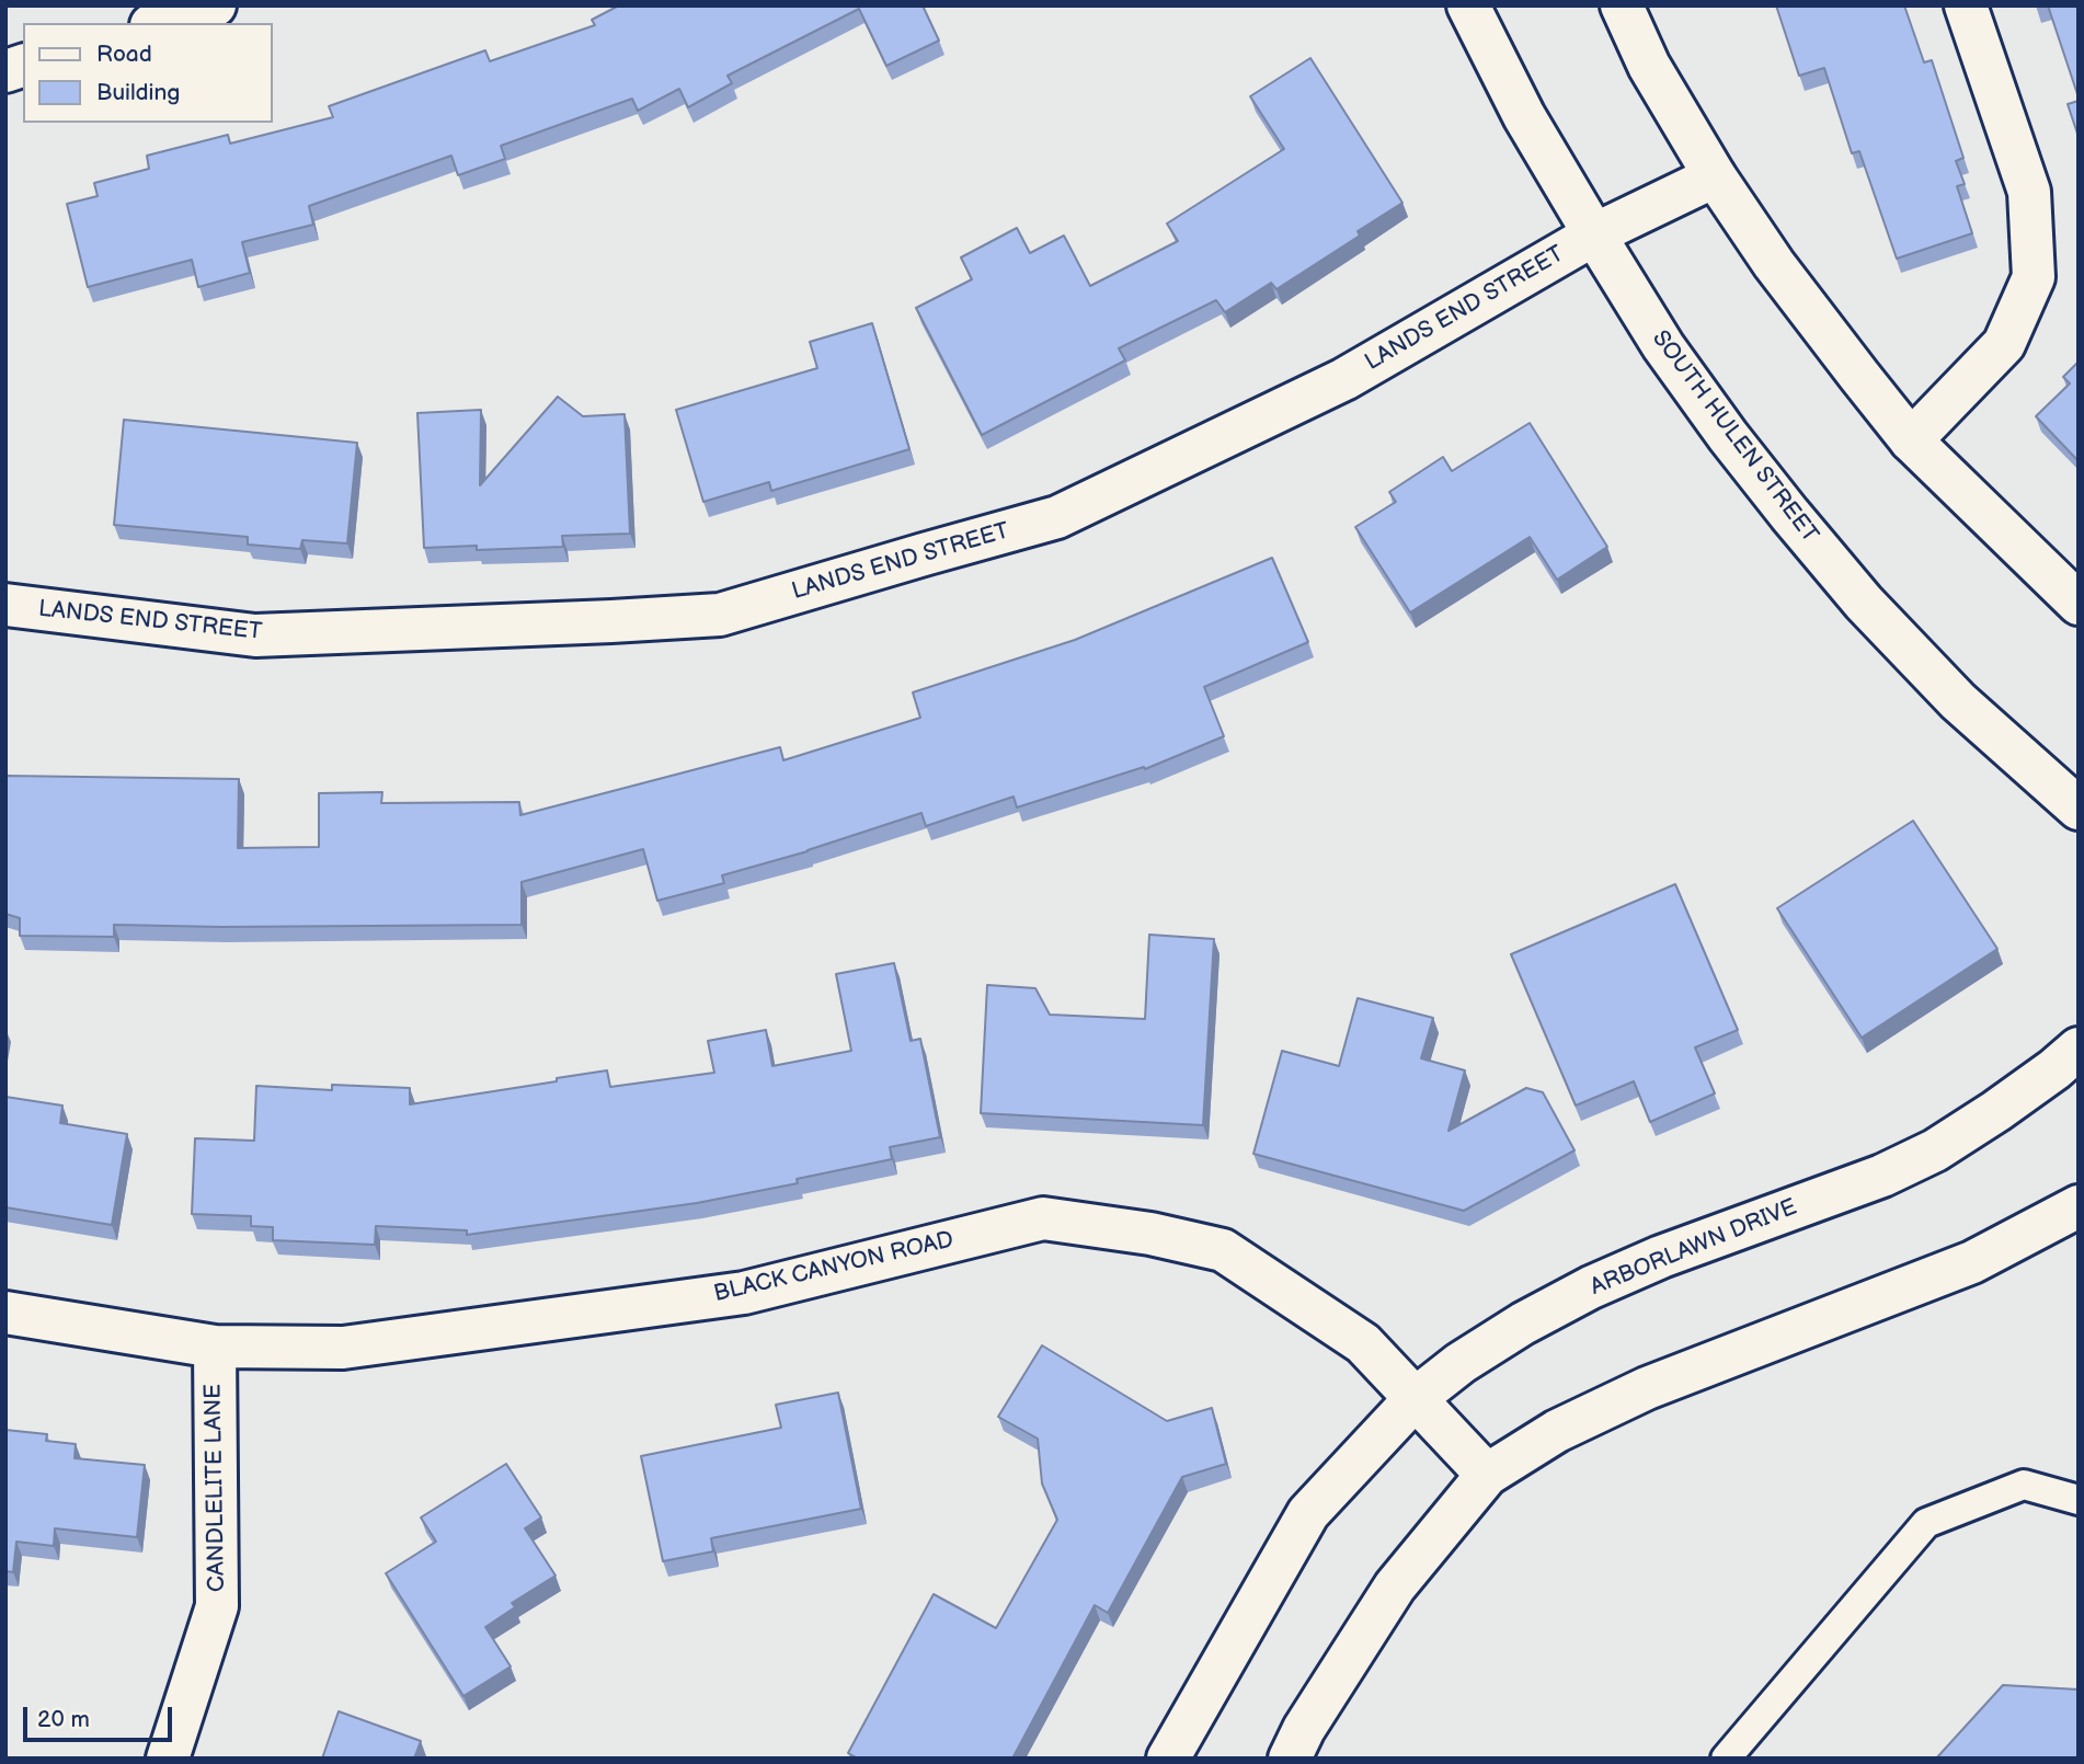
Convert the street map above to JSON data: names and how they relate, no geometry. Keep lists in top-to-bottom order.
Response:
{
  "streets": {
    "street": [
      "LANDS END STREET",
      "SOUTH HULEN STREET",
      "ARBORLAWN DRIVE",
      "BLACK CANYON ROAD",
      "CANDLELITE LANE"
    ]
  },
  "crossings": [
    ["LANDS END STREET", "SOUTH HULEN STREET"],
    ["ARBORLAWN DRIVE", "BLACK CANYON ROAD"],
    ["BLACK CANYON ROAD", "CANDLELITE LANE"]
  ],
  "legend": ["Road", "Building"],
  "scale_bar": "20 m"
}
